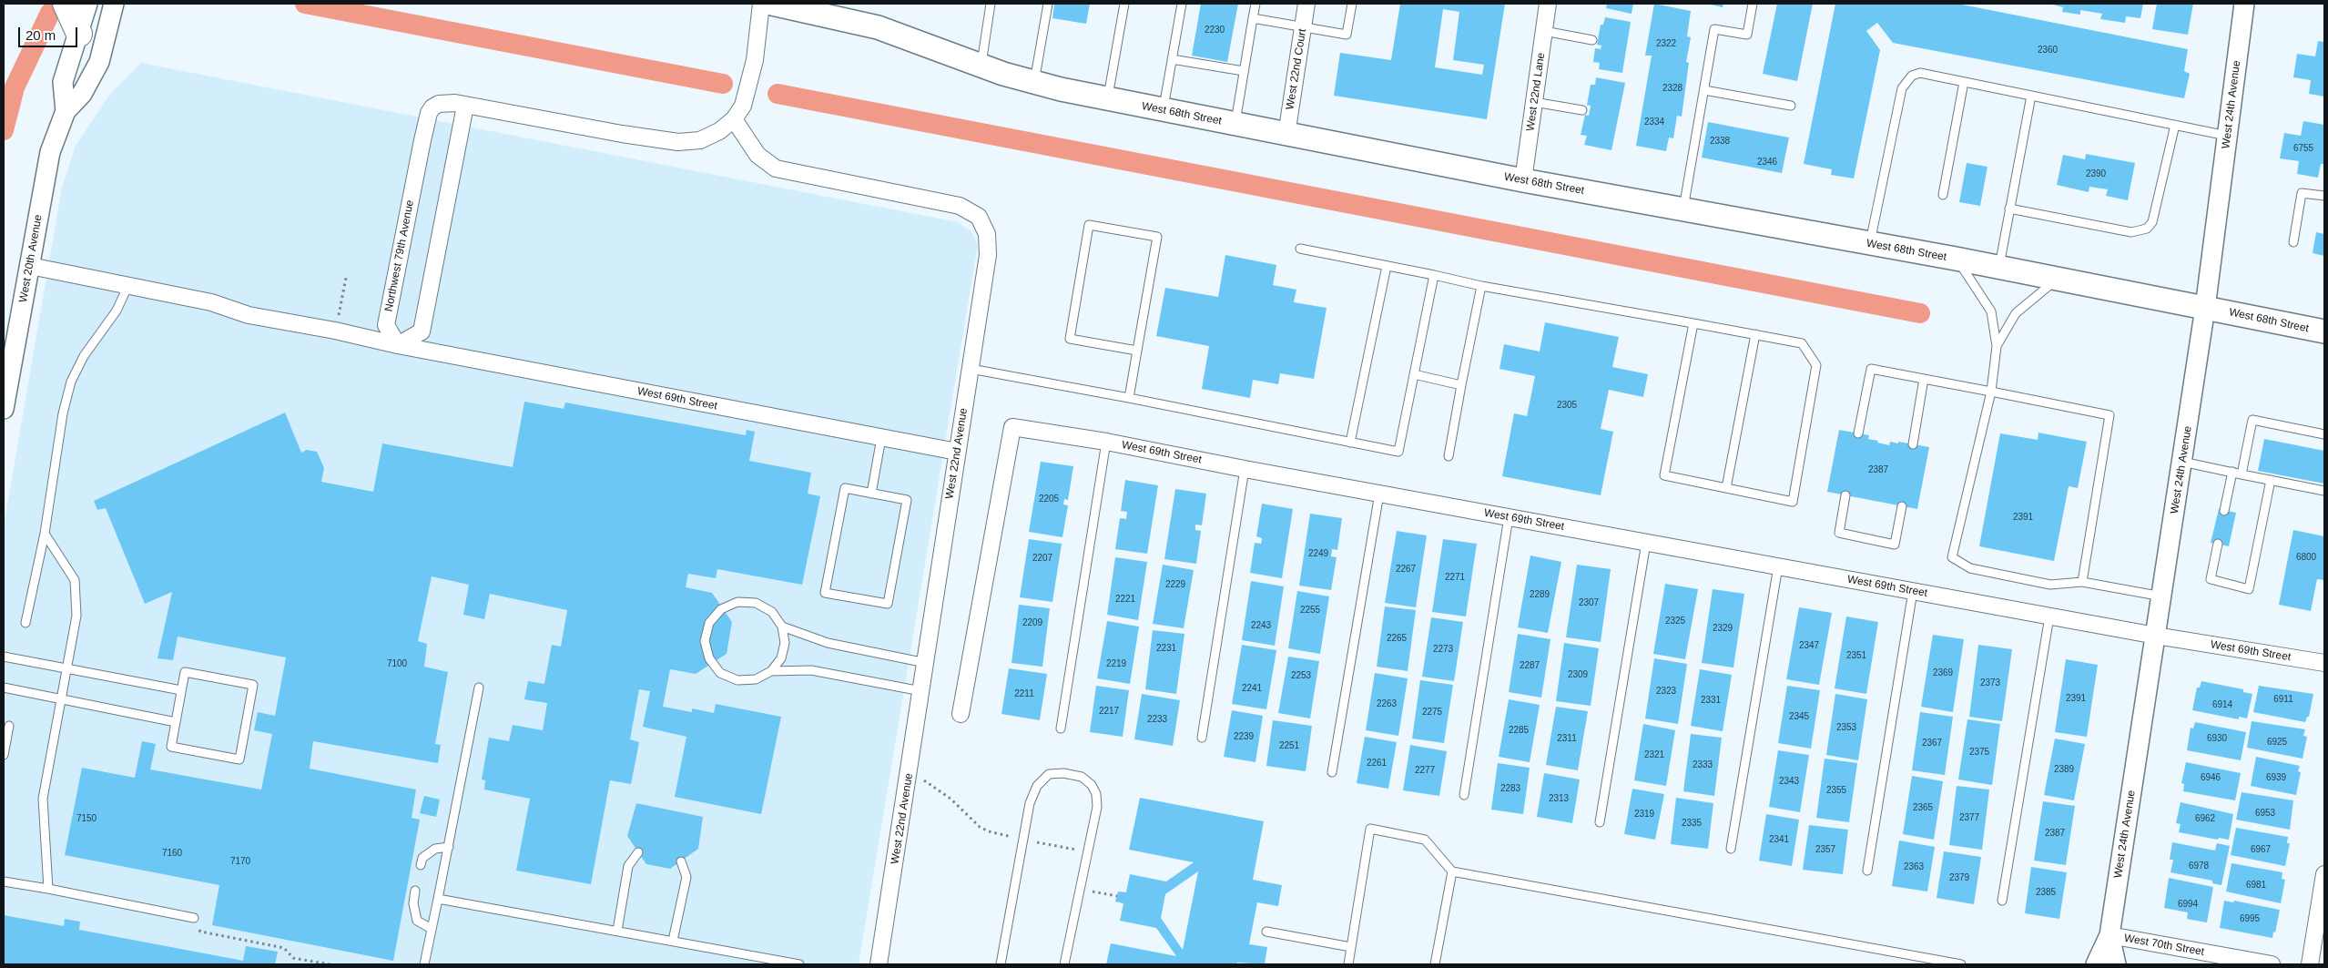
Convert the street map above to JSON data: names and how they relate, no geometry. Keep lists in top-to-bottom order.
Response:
{
  "streets": {
    "main road": ["West 68th Street"],
    "street": [
      "West 22nd Court",
      "West 22nd Lane",
      "West 24th Avenue",
      "Northwest 79th Avenue",
      "West 20th Avenue",
      "West 69th Street",
      "West 22nd Avenue",
      "West 70th Street"
    ]
  },
  "crossings": [
    ["West 22nd Court", "West 68th Street"],
    ["West 22nd Lane", "West 68th Street"],
    ["West 24th Avenue", "West 68th Street"],
    ["West 24th Avenue", "West 69th Street"],
    ["West 24th Avenue", "West 70th Street"],
    ["Northwest 79th Avenue", "West 69th Street"],
    ["Northwest 79th Avenue", "West 22nd Avenue"],
    ["West 20th Avenue", "West 69th Street"],
    ["West 69th Street", "West 22nd Avenue"]
  ],
  "house_numbers": [
    "2230",
    "2322",
    "2360",
    "2328",
    "2334",
    "2338",
    "6755",
    "2346",
    "2390",
    "2305",
    "2387",
    "2205",
    "2391",
    "2249",
    "6800",
    "2207",
    "2267",
    "2271",
    "2229",
    "2289",
    "2221",
    "2307",
    "2255",
    "2325",
    "2209",
    "2243",
    "2329",
    "2265",
    "2347",
    "2231",
    "2273",
    "2351",
    "7100",
    "2219",
    "2287",
    "2369",
    "2309",
    "2253",
    "2373",
    "2241",
    "2323",
    "2211",
    "2391",
    "6911",
    "2331",
    "2263",
    "6914",
    "2217",
    "2275",
    "2345",
    "2233",
    "2353",
    "2285",
    "2239",
    "2311",
    "6930",
    "6925",
    "2367",
    "2251",
    "2375",
    "2321",
    "2261",
    "2333",
    "2389",
    "2277",
    "6946",
    "6939",
    "2343",
    "2283",
    "2355",
    "2313",
    "2365",
    "6953",
    "2319",
    "2377",
    "7150",
    "6962",
    "2335",
    "2387",
    "2341",
    "2357",
    "6967",
    "7160",
    "7170",
    "6978",
    "2363",
    "2379",
    "6981",
    "2385",
    "6994",
    "6995"
  ],
  "scale_bar": "20 m"
}
